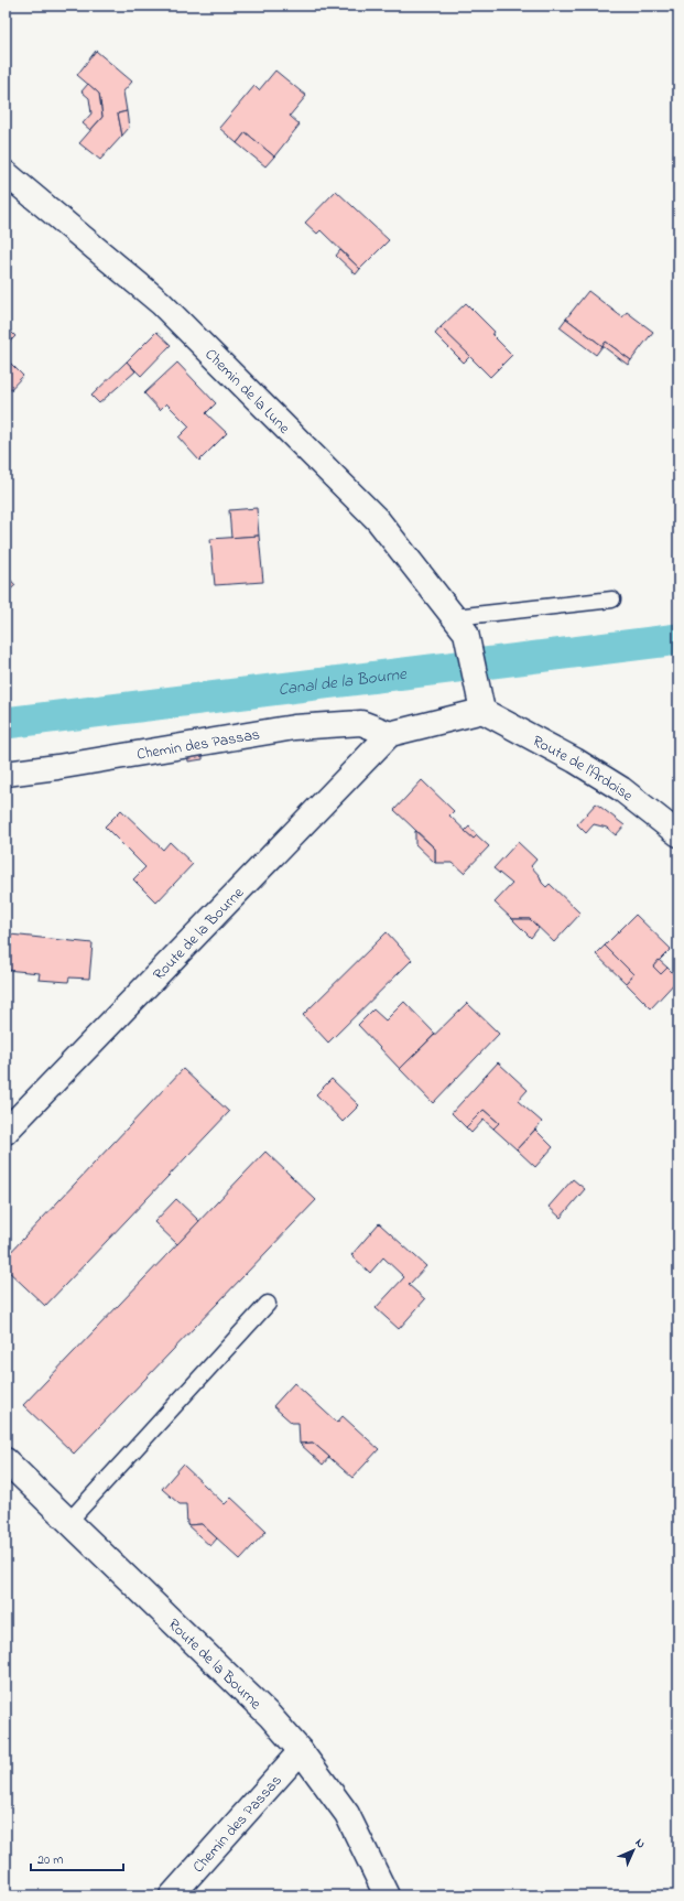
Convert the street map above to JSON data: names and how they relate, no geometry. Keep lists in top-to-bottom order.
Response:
{
  "streets": {
    "street": [
      "Chemin de la Lune",
      "Chemin des Passas",
      "Route de l'Ardoise",
      "Route de la Bourne"
    ]
  },
  "crossings": [
    ["Chemin des Passas", "Route de la Bourne"]
  ],
  "water": ["Canal de la Bourne"],
  "scale_bar": "20 m",
  "north": "top right"
}
